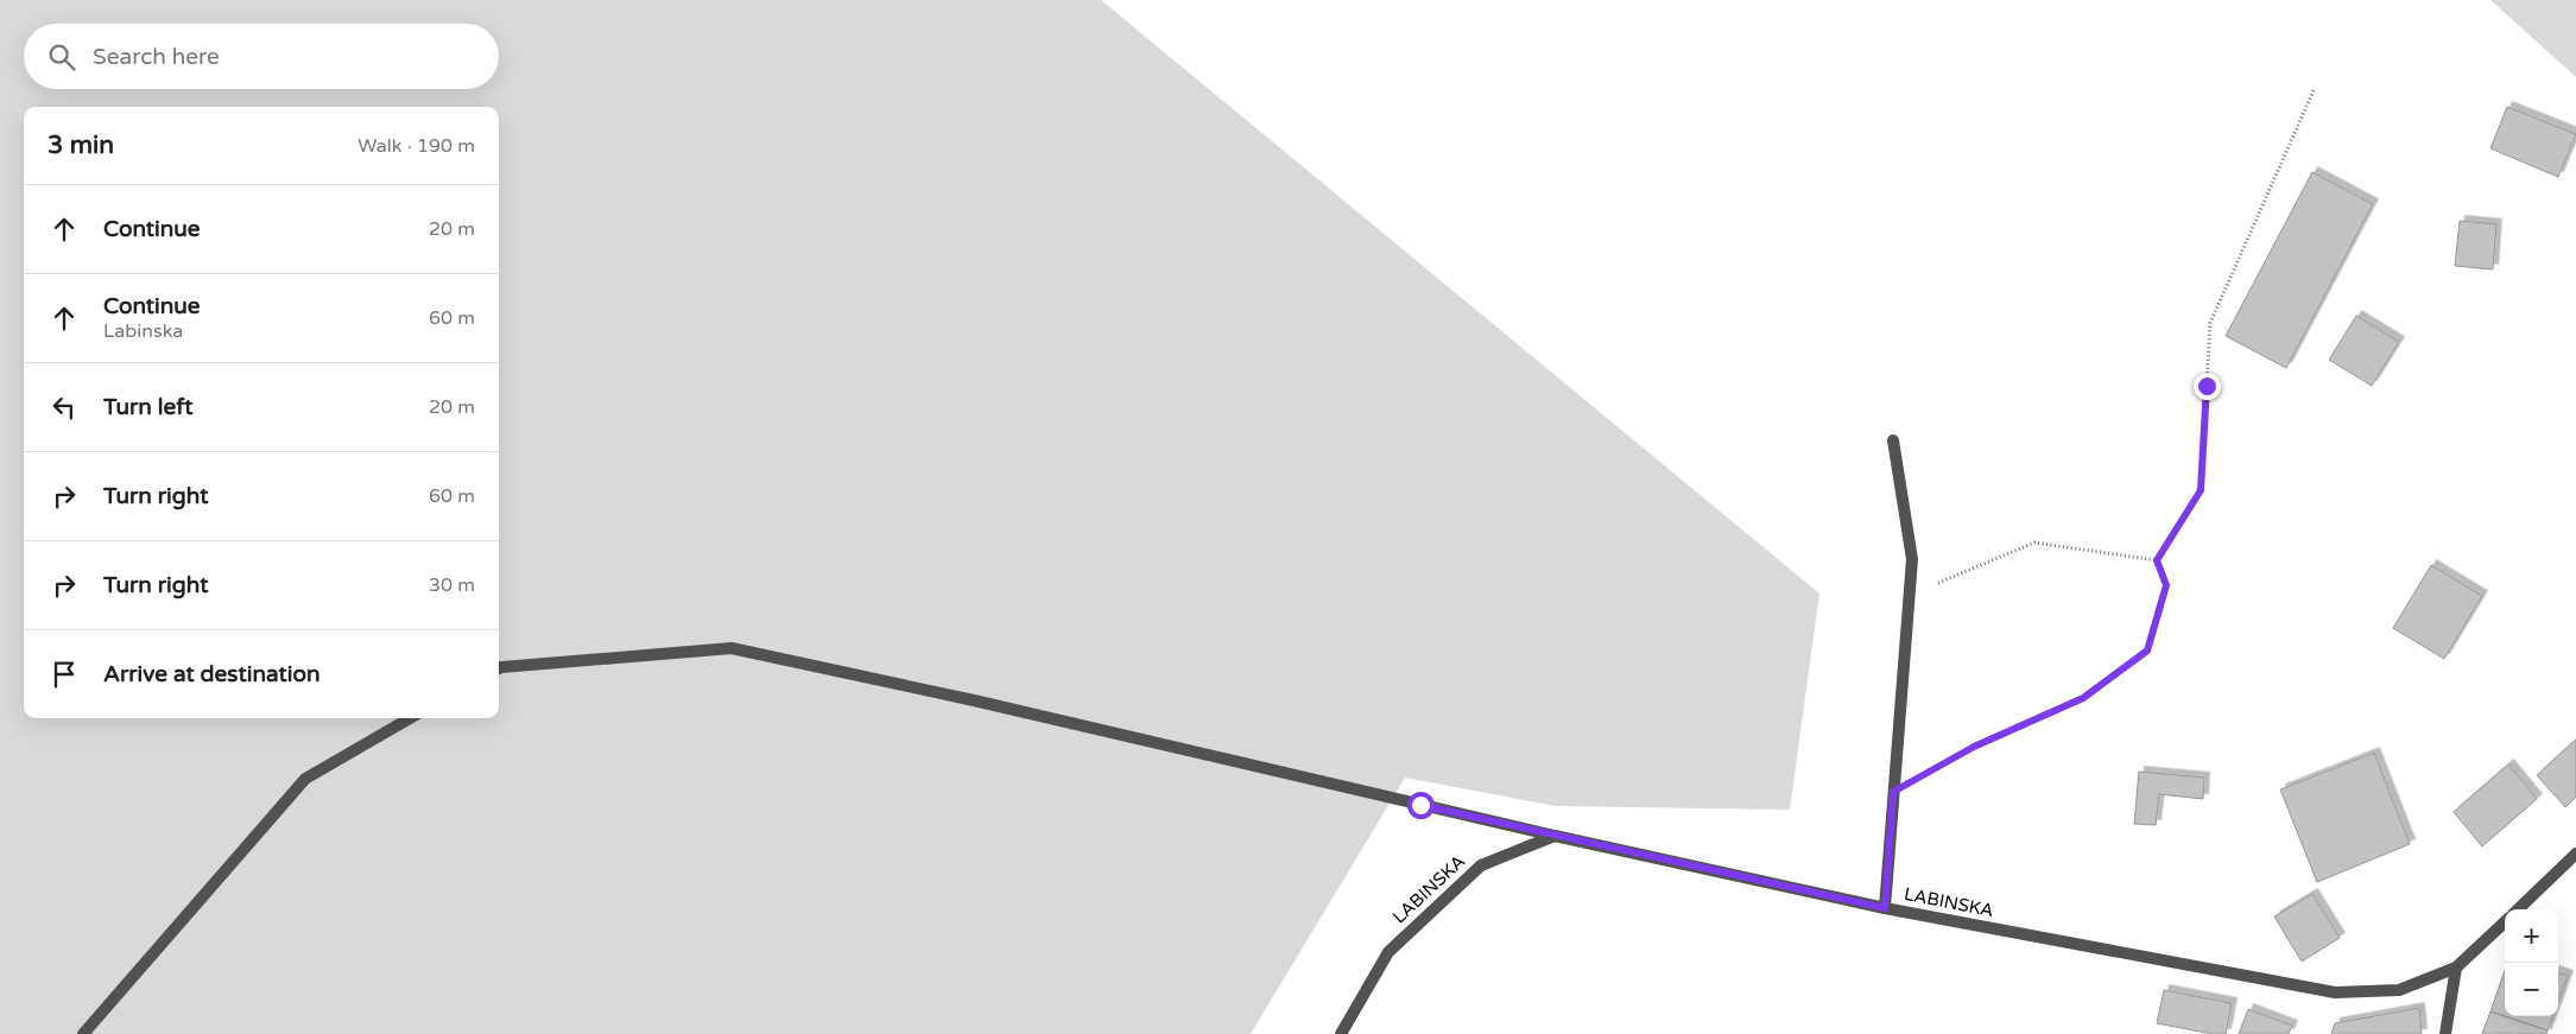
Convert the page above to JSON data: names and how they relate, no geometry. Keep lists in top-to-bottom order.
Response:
{
  "streets": {
    "street": ["LABINSKA"]
  },
  "page": {
    "search": "Search here",
    "heading": ["3 min", "Walk · 190 m"],
    "list": [
      ["Continue", "20 m"],
      ["Continue", "Labinska", "60 m"],
      ["Turn left", "20 m"],
      ["Turn right", "60 m"],
      ["Turn right", "30 m"],
      "Arrive at destination"
    ],
    "map_buttons": ["+", "−"]
  }
}
